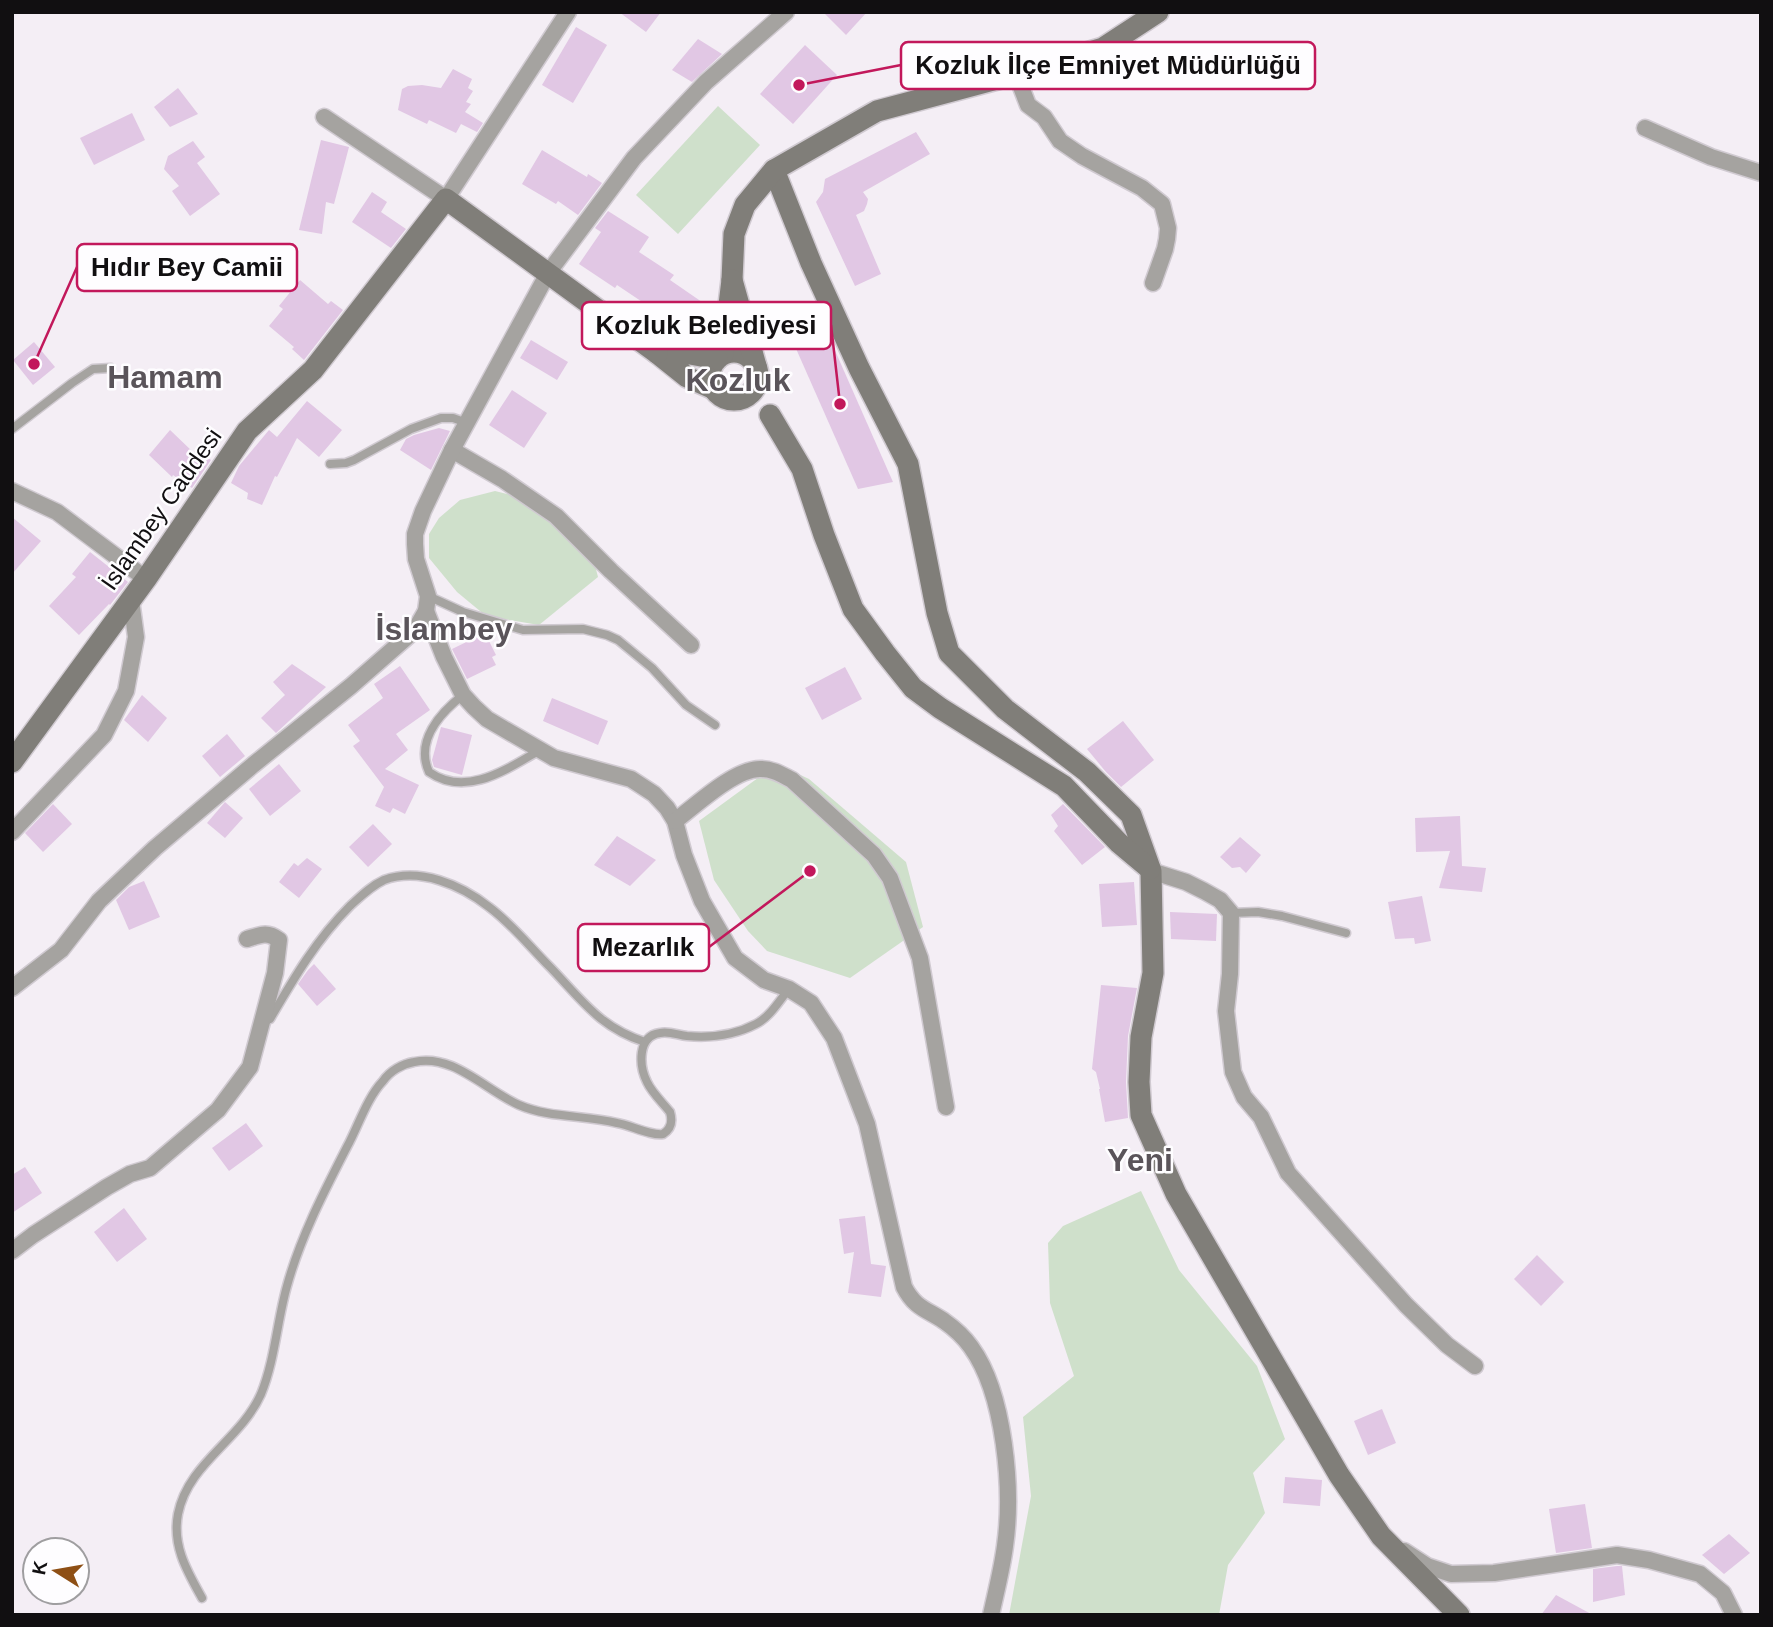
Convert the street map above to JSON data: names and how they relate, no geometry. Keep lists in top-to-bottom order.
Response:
{
  "streets": {
    "street": ["İslambey Caddesi"]
  },
  "districts": [
    "Hamam",
    "Kozluk",
    "İslambey",
    "Yeni"
  ],
  "places": [
    "Kozluk İlçe Emniyet Müdürlüğü",
    "Hıdır Bey Camii",
    "Kozluk Belediyesi",
    "Mezarlık"
  ],
  "north": "left"
}
